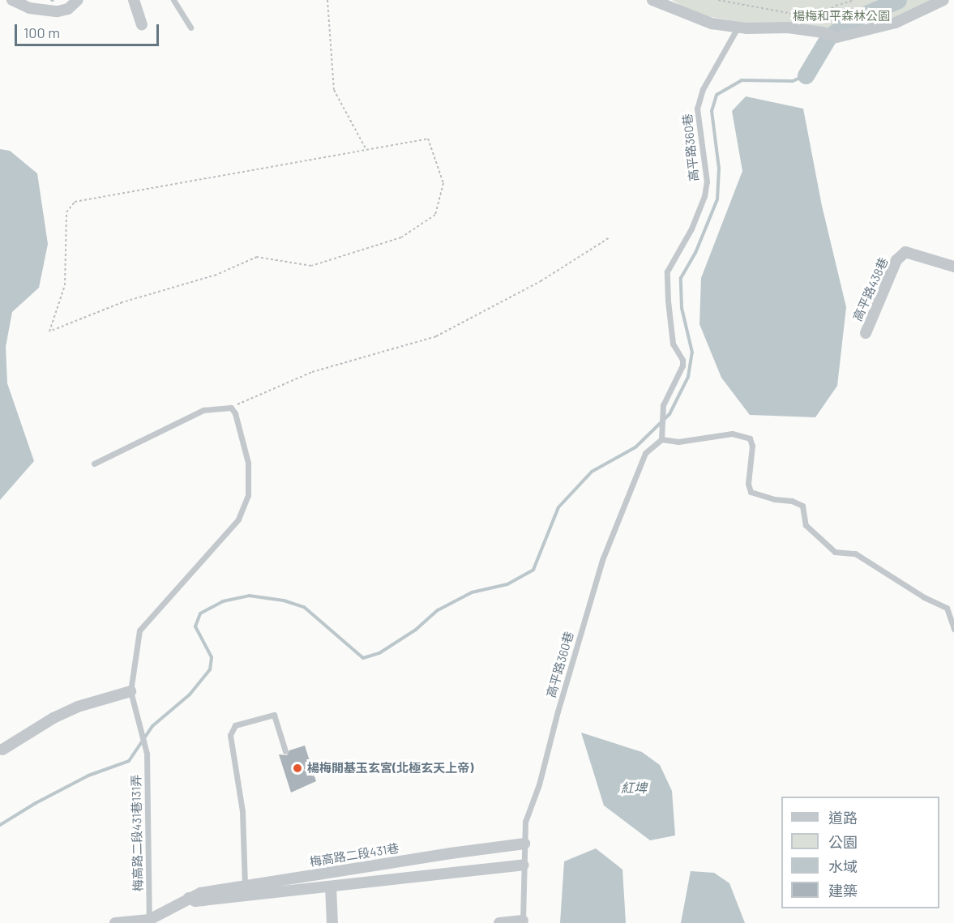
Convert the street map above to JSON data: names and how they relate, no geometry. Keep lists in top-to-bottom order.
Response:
{
  "streets": {
    "street": ["高平路438巷", "梅高路二段431巷"],
    "lane": ["高平路360巷", "梅高路二段431巷131弄"]
  },
  "crossings": [
    ["高平路360巷", "梅高路二段431巷"],
    ["梅高路二段431巷131弄", "梅高路二段431巷"]
  ],
  "water": ["紅埤"],
  "parks": ["楊梅和平森林公園"],
  "places": ["楊梅開基玉玄宮(北極玄天上帝)"],
  "legend": [
    "道路",
    "公園",
    "水域",
    "建築"
  ],
  "scale_bar": "100 m"
}
